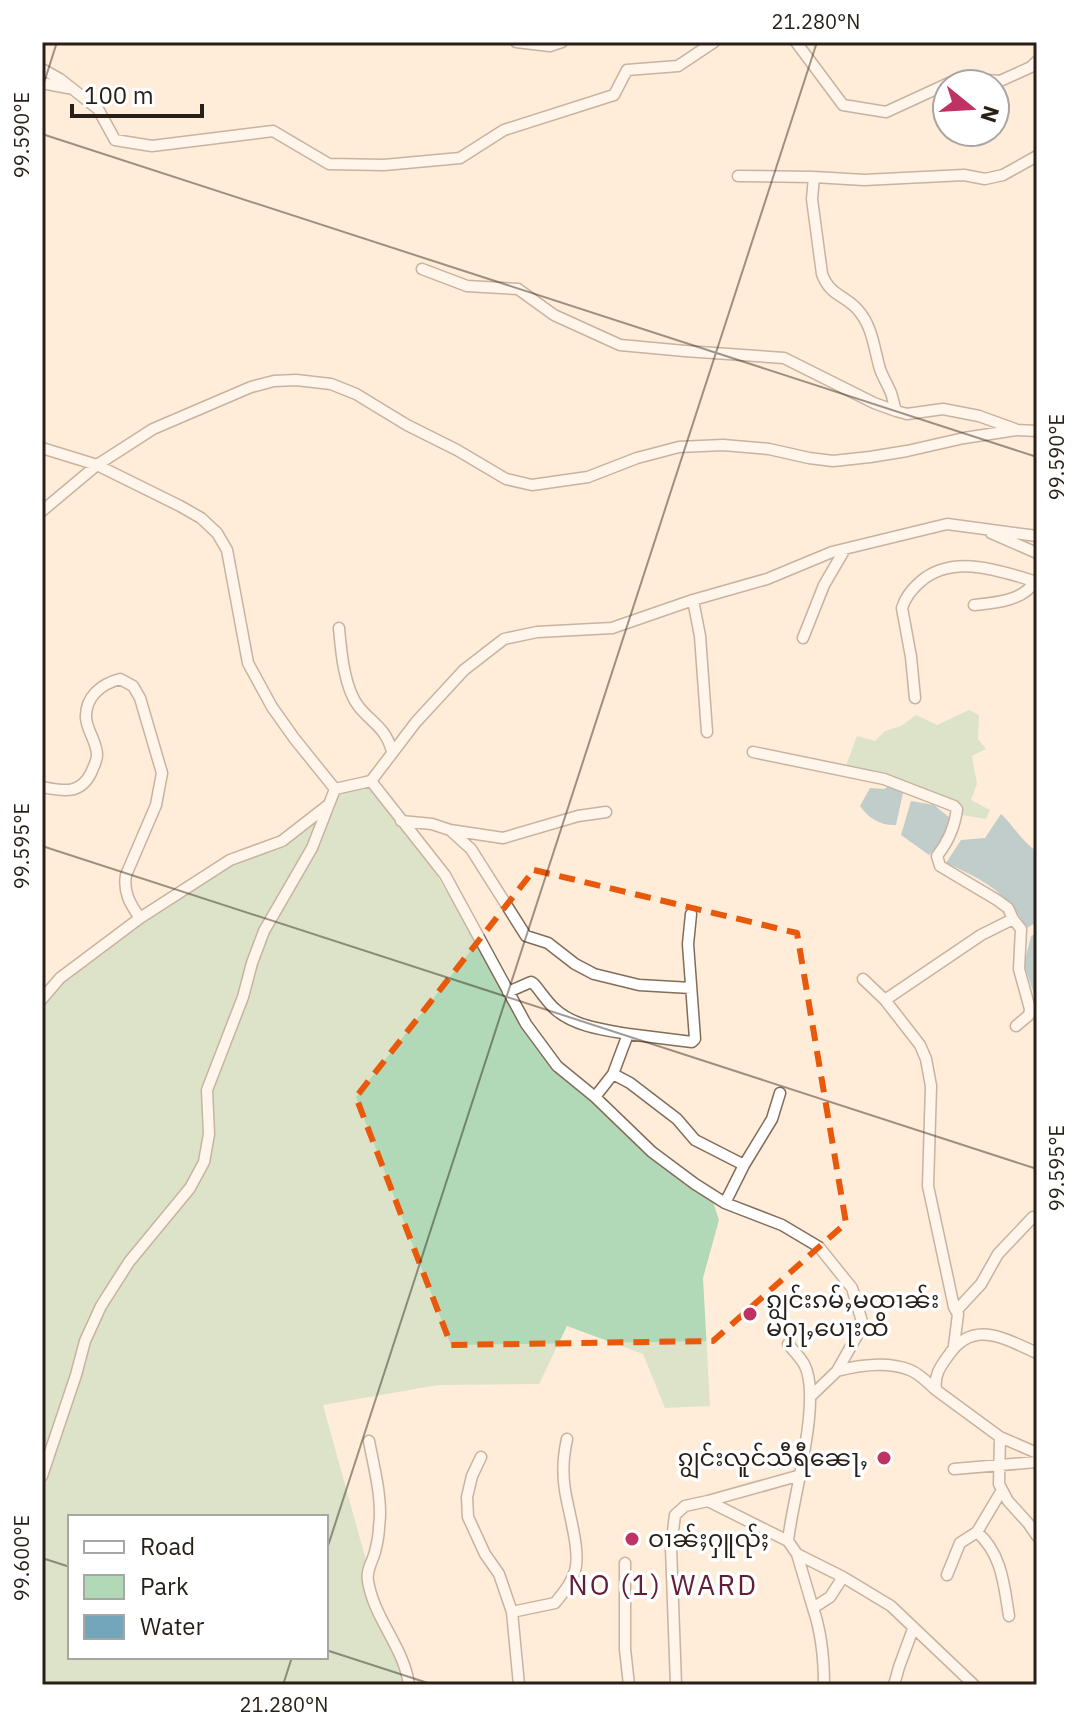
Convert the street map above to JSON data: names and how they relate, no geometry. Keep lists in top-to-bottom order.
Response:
{
  "districts": ["NO (1) WARD"],
  "places": ["ၵျွင်းၵမ်ႇမထၢၼ်း မႁႃႇပေႃးထိ", "ၵျွင်းလူင်သီရီၼေႃႇ", "ဝၢၼ်ႈႁူၺ်ႈ"],
  "legend": ["Road", "Park", "Water"],
  "scale_bar": "100 m",
  "north": "right",
  "coordinates": [
    "21.280°N",
    "99.590°E",
    "99.595°E",
    "99.600°E"
  ]
}
